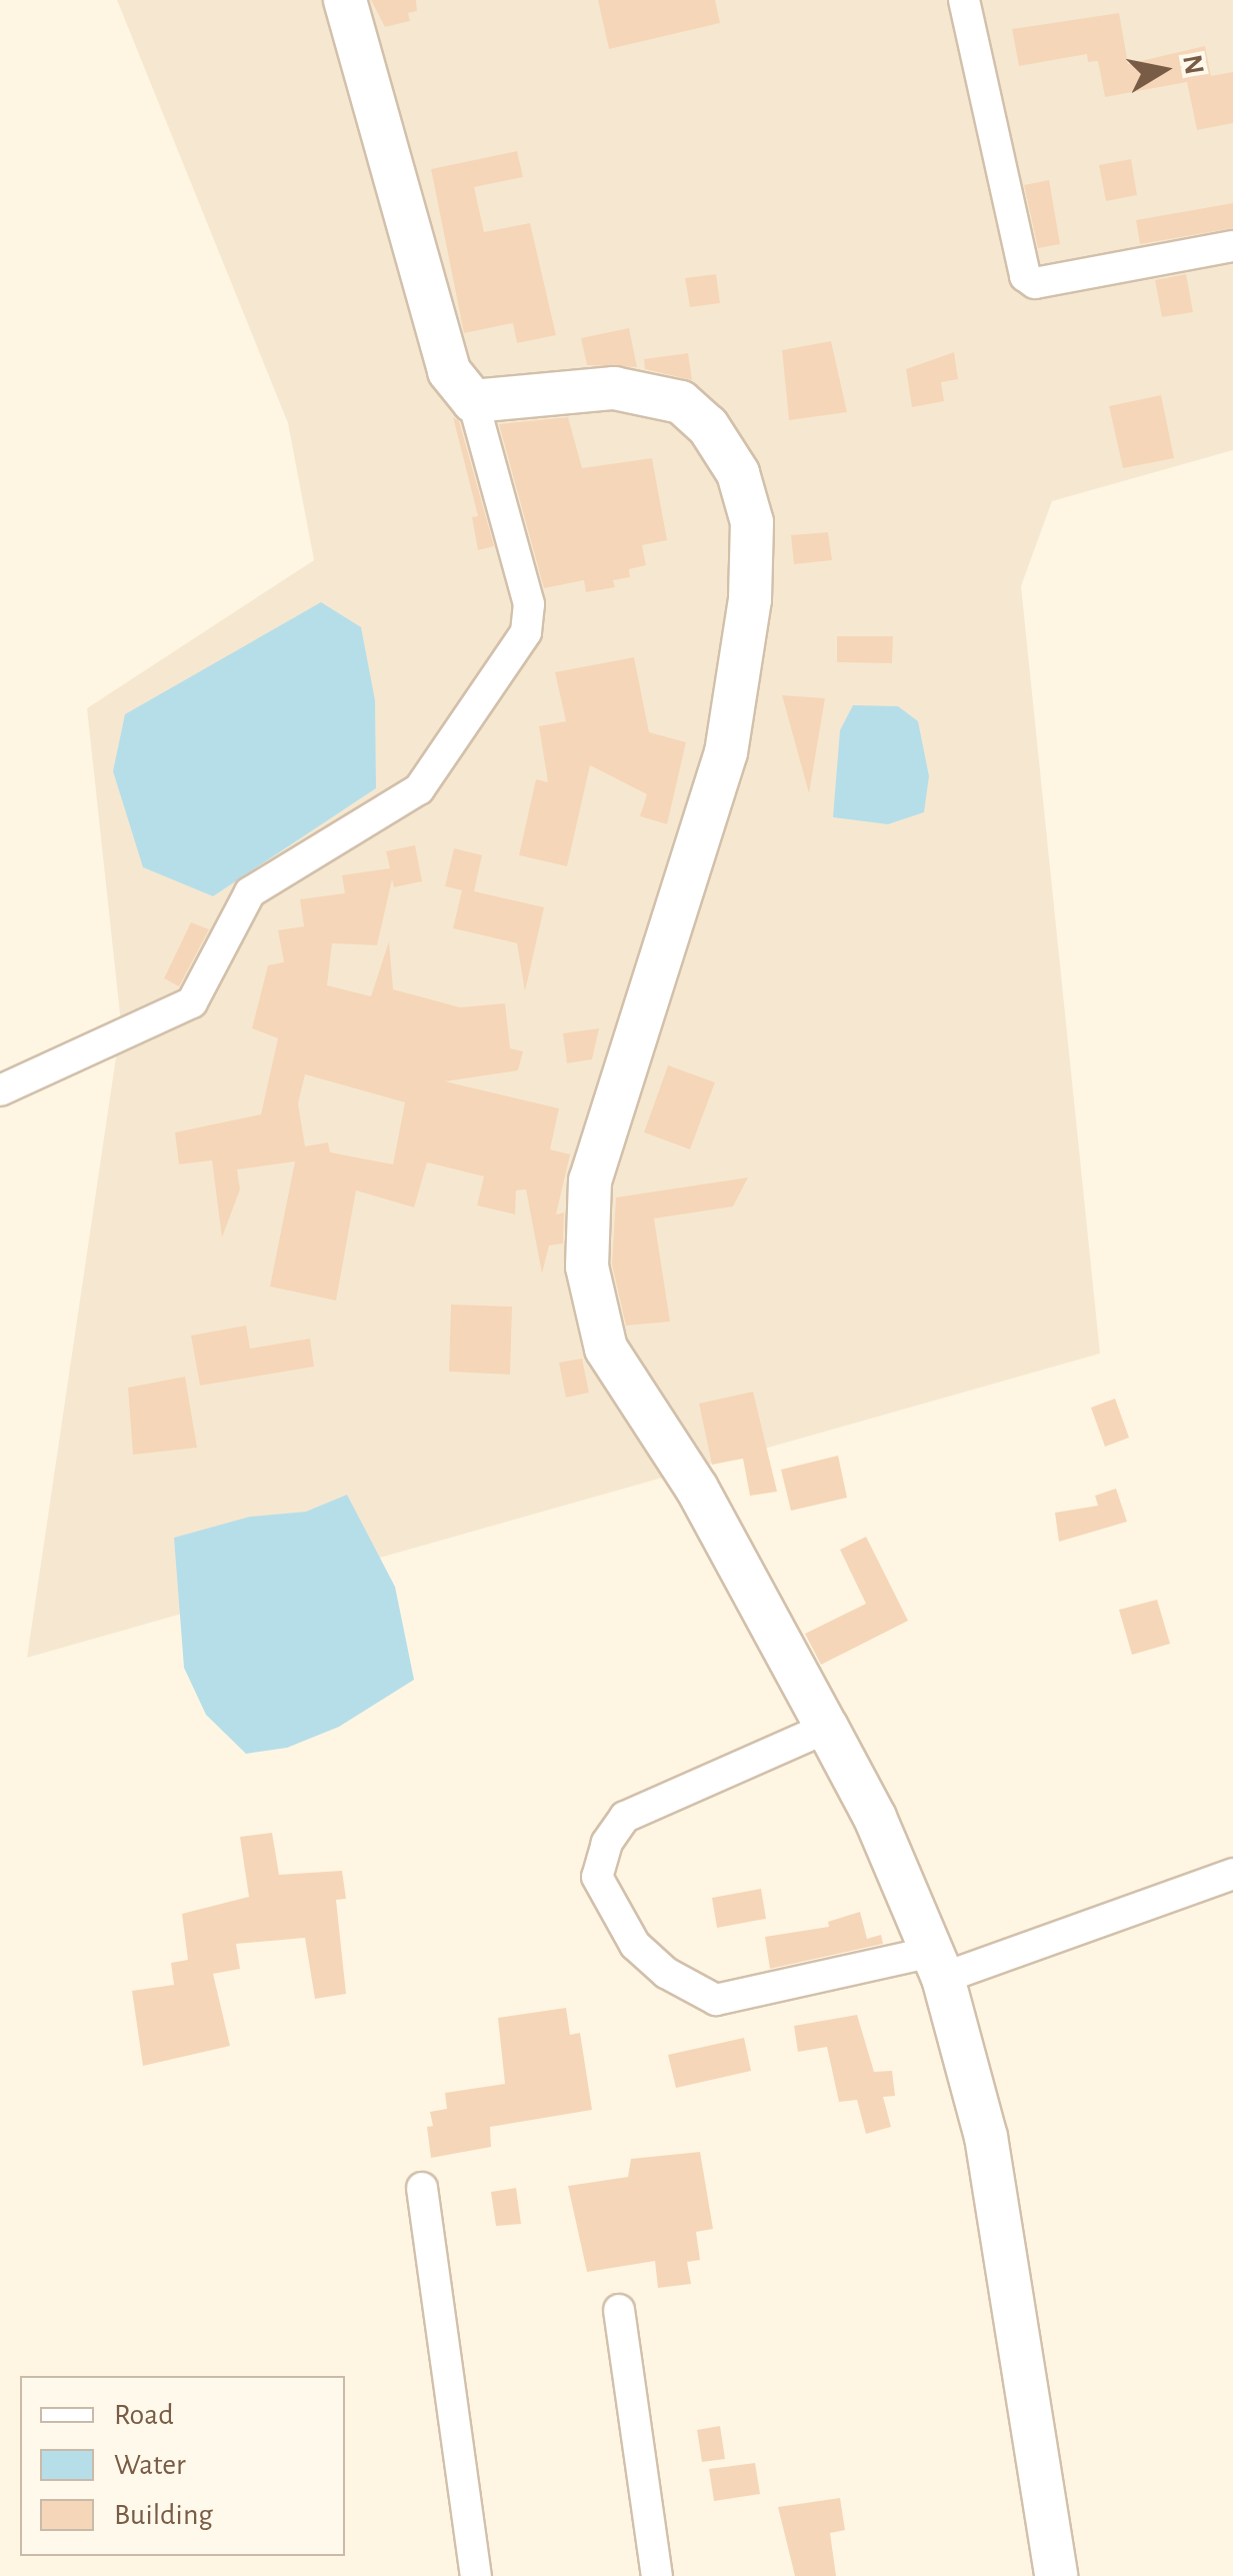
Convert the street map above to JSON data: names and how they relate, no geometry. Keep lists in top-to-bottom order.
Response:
{
  "legend": ["Road", "Water", "Building"],
  "north": "right"
}
